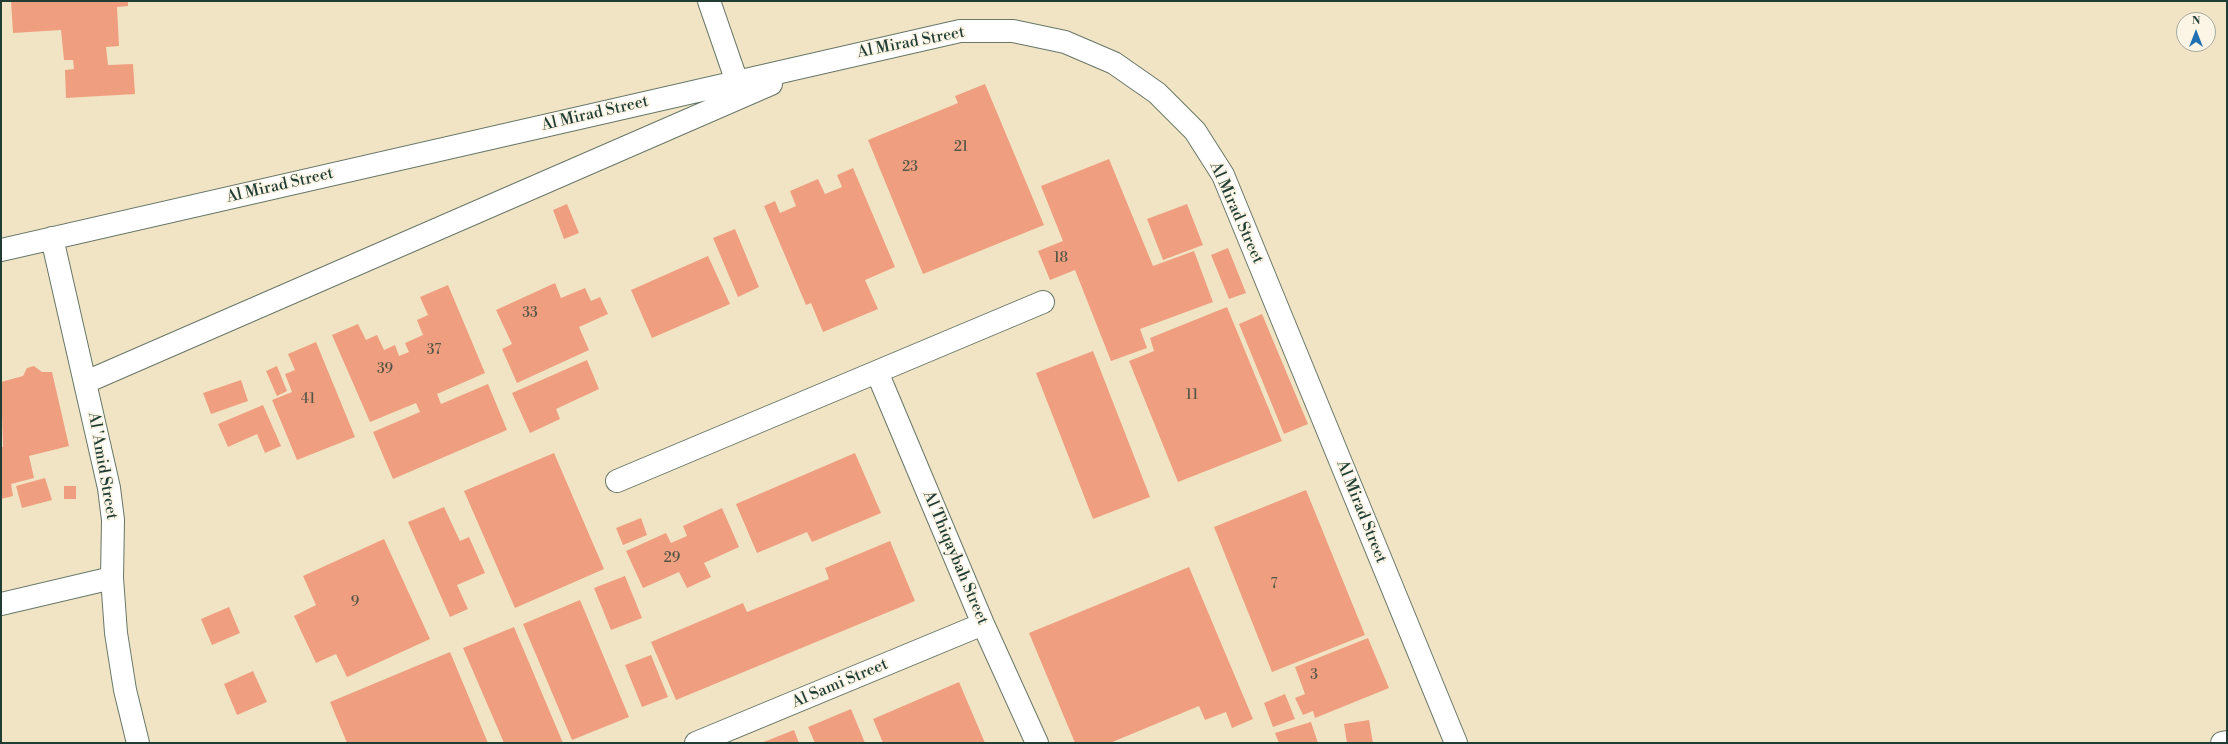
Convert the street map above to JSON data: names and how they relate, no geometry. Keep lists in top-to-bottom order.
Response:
{
  "streets": {
    "street": [
      "Al Mirad Street",
      "Al 'Amid Street",
      "Al Thiqaybah Street",
      "Al Sami Street"
    ]
  },
  "crossings": [
    ["Al Mirad Street", "Al 'Amid Street"],
    ["Al Thiqaybah Street", "Al Sami Street"]
  ],
  "house_numbers": [
    "21",
    "23",
    "18",
    "33",
    "37",
    "39",
    "11",
    "41",
    "29",
    "7",
    "9",
    "3"
  ],
  "north": "top"
}
